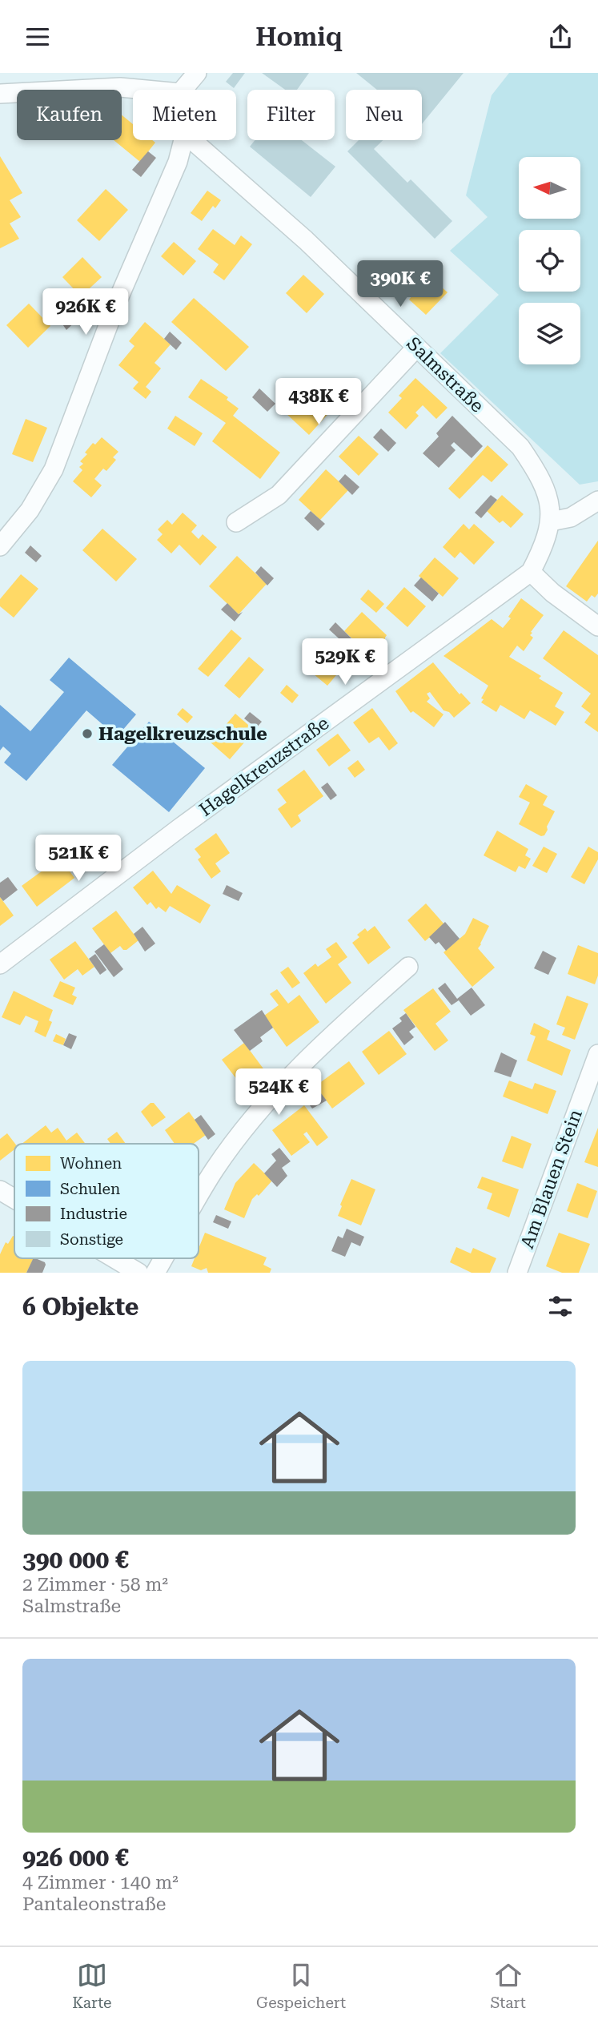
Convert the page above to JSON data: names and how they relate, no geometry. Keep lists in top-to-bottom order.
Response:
{
  "streets": {
    "street": ["Salmstraße", "Hagelkreuzstraße", "Am Blauen Stein"]
  },
  "crossings": [
    ["Salmstraße", "Hagelkreuzstraße"]
  ],
  "places": ["Hagelkreuzschule"],
  "legend": [
    "Wohnen",
    "Schulen",
    "Industrie",
    "Sonstige"
  ],
  "north": "left",
  "page": {
    "header": "Homiq",
    "chip": [
      "Kaufen",
      "Mieten",
      "Filter",
      "Neu"
    ],
    "price": [
      "390K €",
      "926K €",
      "438K €",
      "529K €",
      "521K €",
      "524K €"
    ],
    "heading": "6 Objekte",
    "list": [
      {
        "name": "390 000 €",
        "note": "2 Zimmer · 58 m² · Salmstraße"
      },
      {
        "name": "926 000 €",
        "note": "4 Zimmer · 140 m² · Pantaleonstraße"
      }
    ],
    "tabs": ["Karte", "Gespeichert", "Start"]
  }
}
